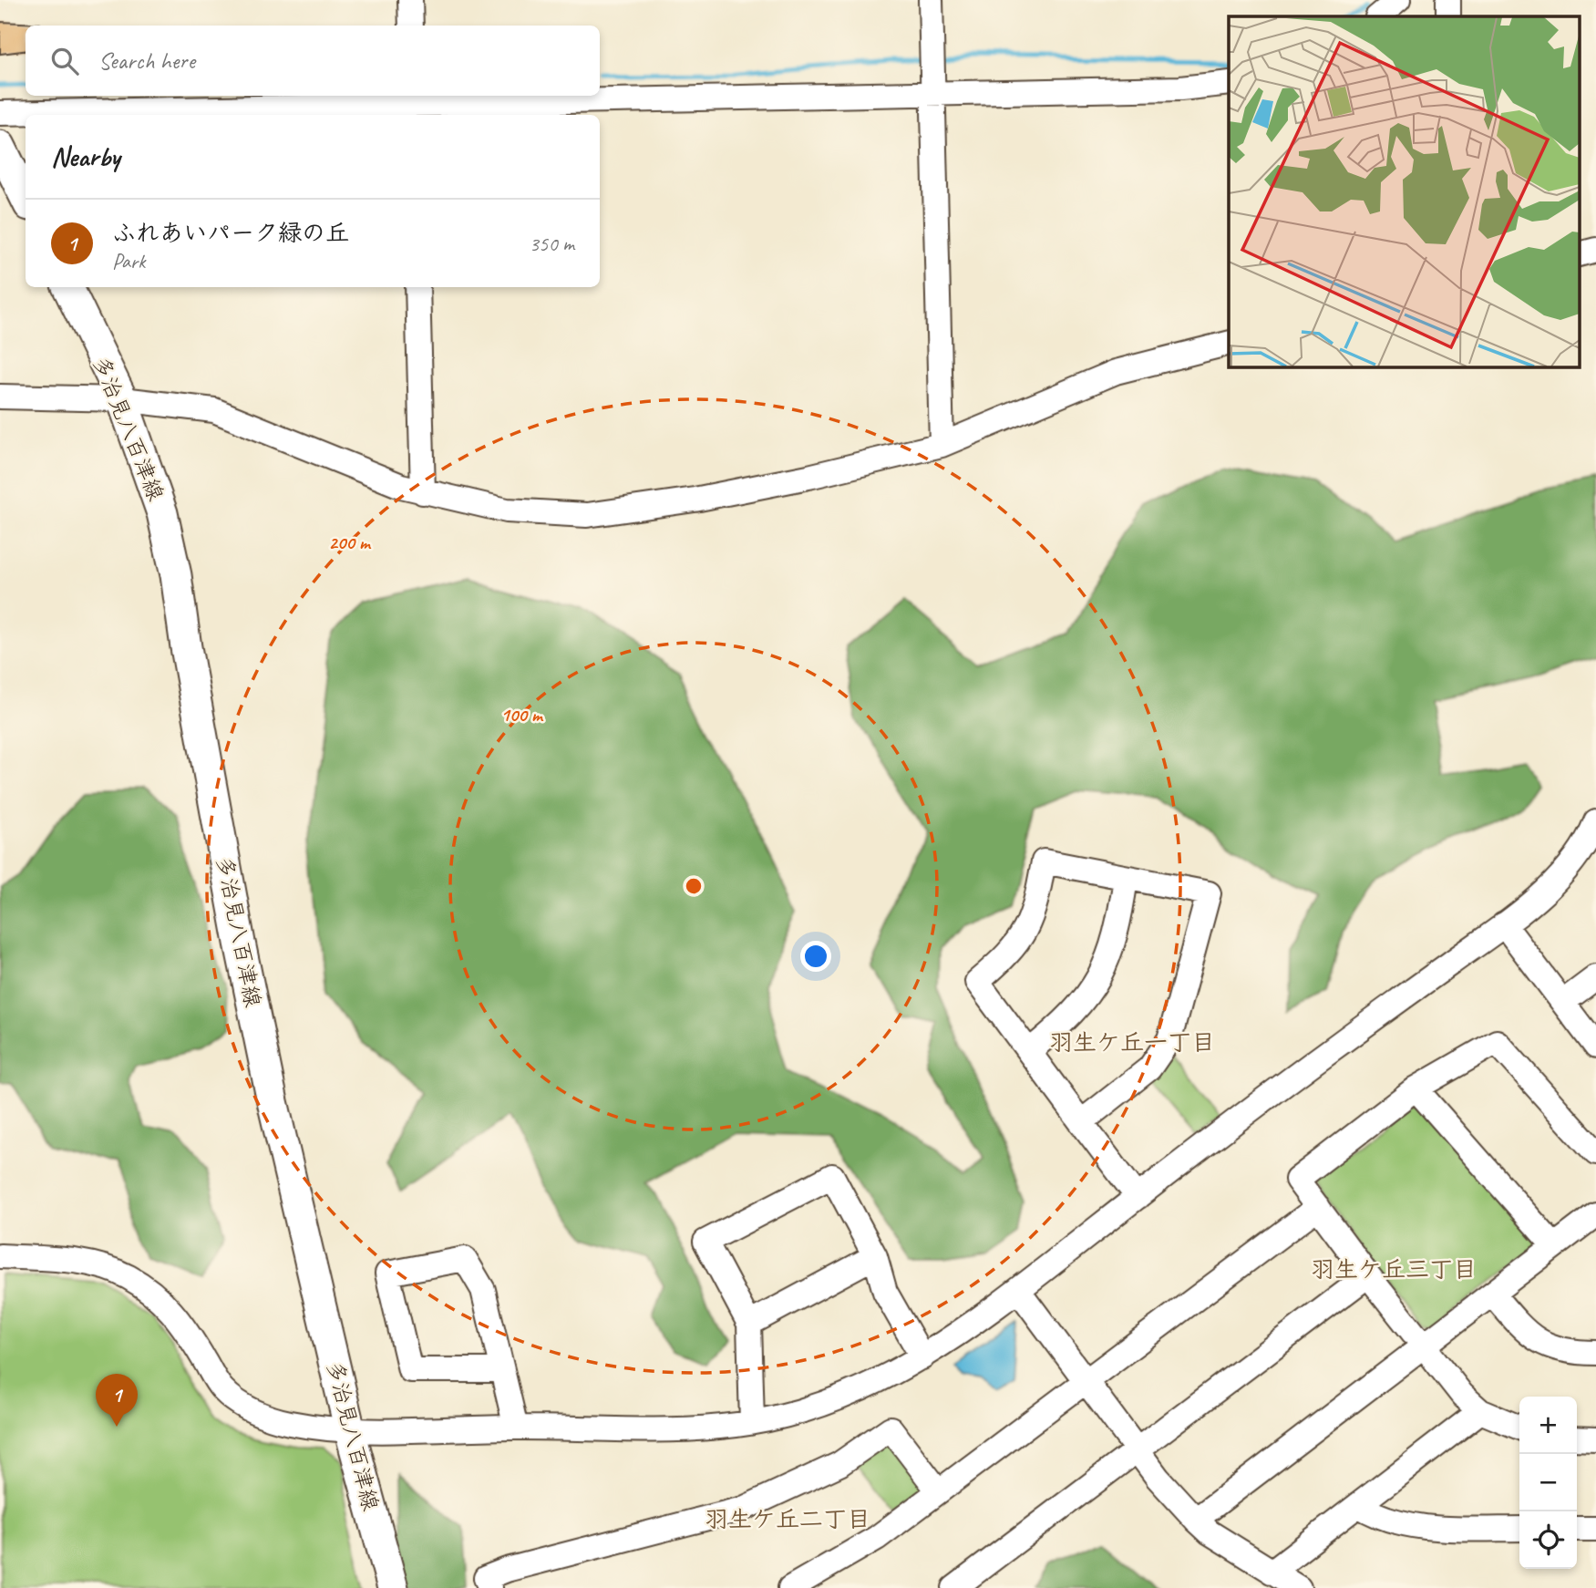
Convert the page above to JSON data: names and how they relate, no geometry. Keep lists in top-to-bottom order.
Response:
{
  "streets": {
    "main road": ["多治見八百津線"]
  },
  "districts": ["羽生ケ丘一丁目", "羽生ケ丘三丁目", "羽生ケ丘二丁目"],
  "page": {
    "search": "Search here",
    "heading": "Nearby",
    "list": [
      {
        "mark": "1",
        "name": "ふれあいパーク緑の丘",
        "note": "Park",
        "value": "350 m"
      }
    ],
    "pins": "1",
    "map_buttons": ["+", "−"]
  },
  "rings": ["200 m", "100 m"]
}
